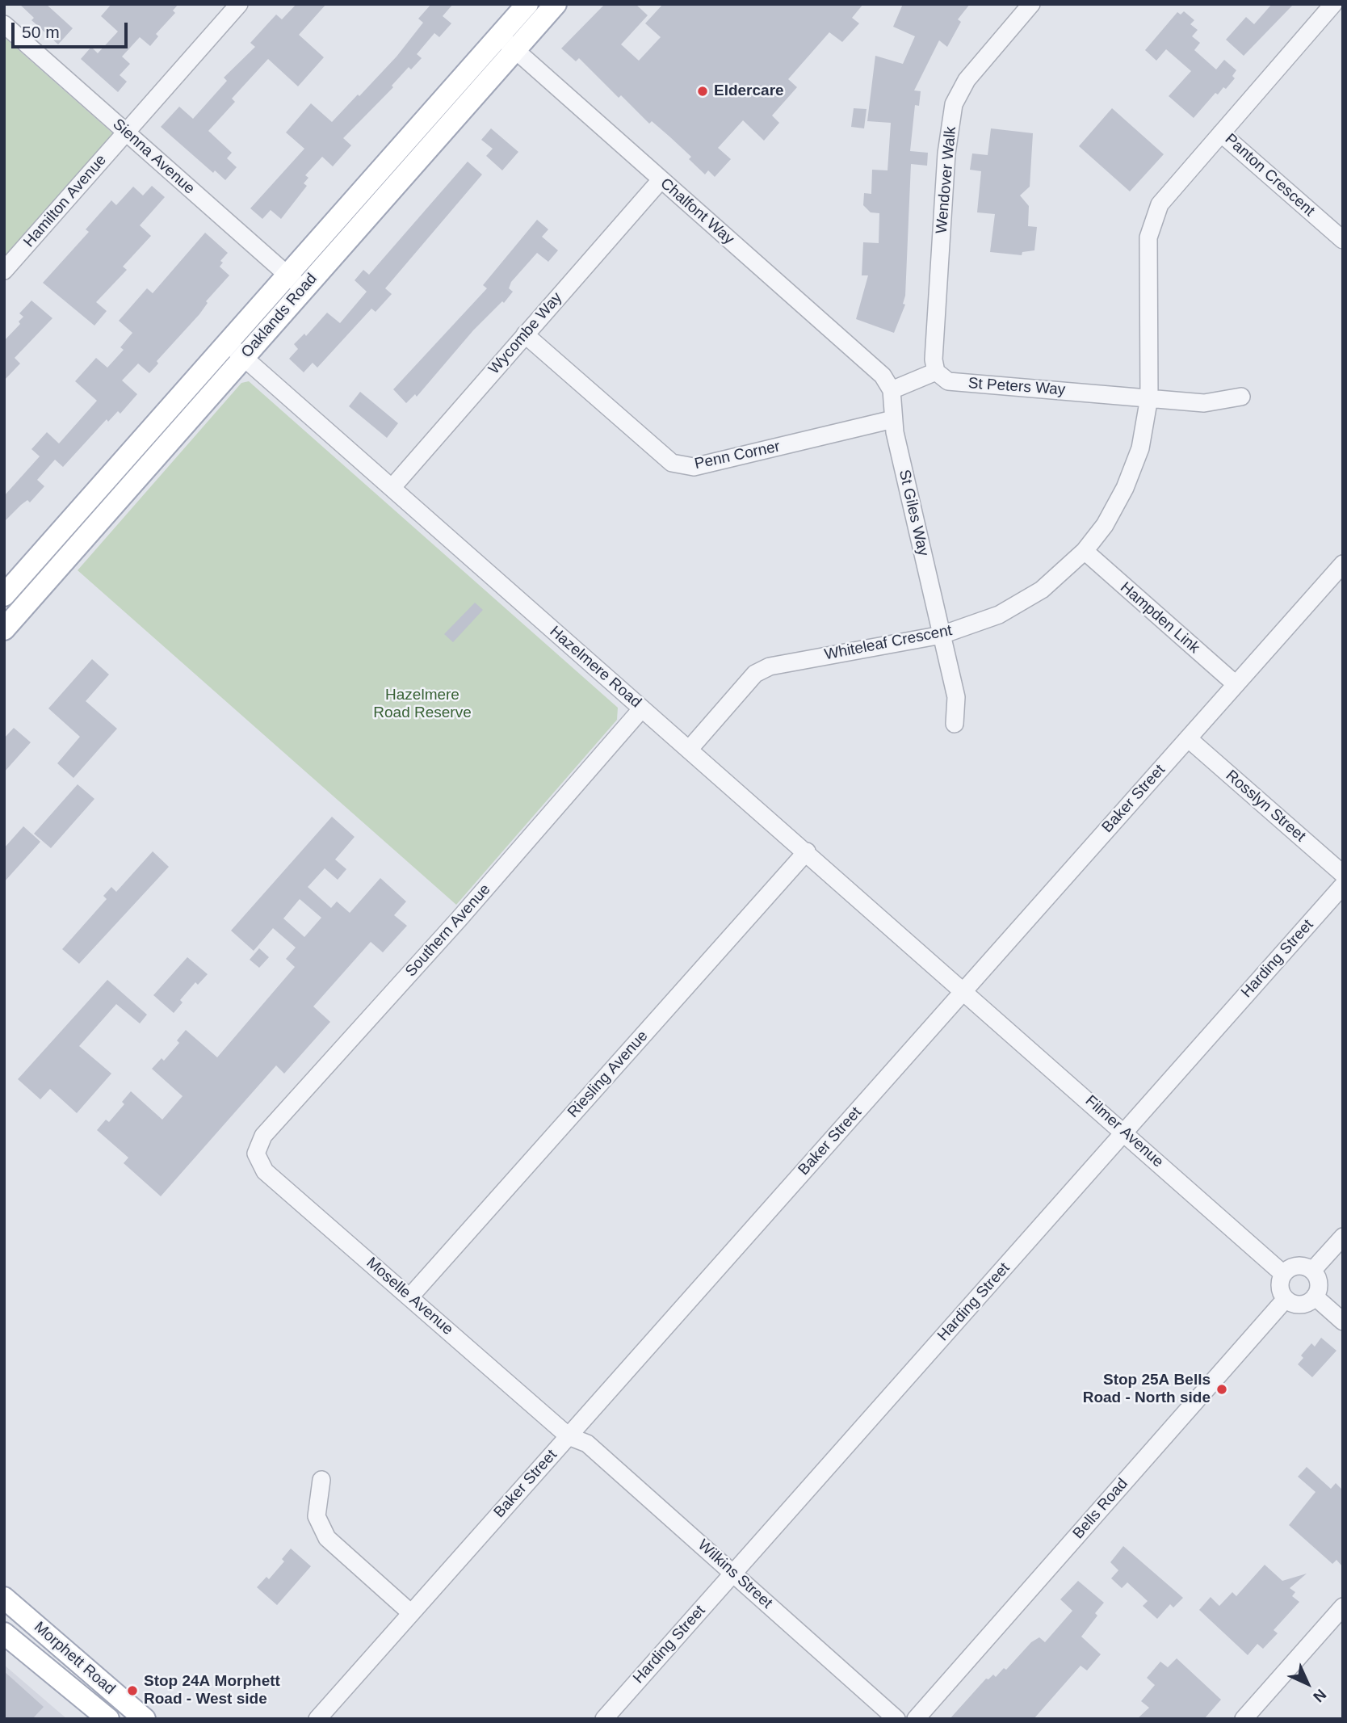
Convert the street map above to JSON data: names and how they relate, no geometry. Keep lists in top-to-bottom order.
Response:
{
  "streets": {
    "main road": ["Oaklands Road", "Morphett Road"],
    "street": [
      "Sienna Avenue",
      "Panton Crescent",
      "Wendover Walk",
      "Hamilton Avenue",
      "Chalfont Way",
      "Wycombe Way",
      "St Peters Way",
      "Penn Corner",
      "St Giles Way",
      "Hampden Link",
      "Whiteleaf Crescent",
      "Hazelmere Road",
      "Baker Street",
      "Rosslyn Street",
      "Southern Avenue",
      "Harding Street",
      "Riesling Avenue",
      "Filmer Avenue",
      "Moselle Avenue",
      "Bells Road",
      "Wilkins Street"
    ]
  },
  "crossings": [
    ["Sienna Avenue", "Hamilton Avenue"],
    ["Sienna Avenue", "Oaklands Road"],
    ["Panton Crescent", "Whiteleaf Crescent"],
    ["Wendover Walk", "St Peters Way"],
    ["Chalfont Way", "Oaklands Road"],
    ["Chalfont Way", "Wycombe Way"],
    ["Chalfont Way", "St Giles Way"],
    ["Oaklands Road", "Hazelmere Road"],
    ["Wycombe Way", "Penn Corner"],
    ["Wycombe Way", "Hazelmere Road"],
    ["St Peters Way", "Whiteleaf Crescent"],
    ["Penn Corner", "St Giles Way"],
    ["St Giles Way", "Whiteleaf Crescent"],
    ["Hampden Link", "Whiteleaf Crescent"],
    ["Hampden Link", "Baker Street"],
    ["Whiteleaf Crescent", "Hazelmere Road"],
    ["Hazelmere Road", "Baker Street"],
    ["Hazelmere Road", "Southern Avenue"],
    ["Hazelmere Road", "Riesling Avenue"],
    ["Hazelmere Road", "Filmer Avenue"],
    ["Baker Street", "Rosslyn Street"],
    ["Baker Street", "Filmer Avenue"],
    ["Baker Street", "Moselle Avenue"],
    ["Baker Street", "Wilkins Street"],
    ["Southern Avenue", "Moselle Avenue"],
    ["Harding Street", "Filmer Avenue"],
    ["Harding Street", "Wilkins Street"],
    ["Riesling Avenue", "Moselle Avenue"],
    ["Filmer Avenue", "Bells Road"],
    ["Moselle Avenue", "Wilkins Street"]
  ],
  "parks": ["Hazelmere Road Reserve"],
  "places": ["Eldercare", "Stop 25A Bells Road - North side", "Stop 24A Morphett Road - West side"],
  "scale_bar": "50 m",
  "north": "bottom right"
}
